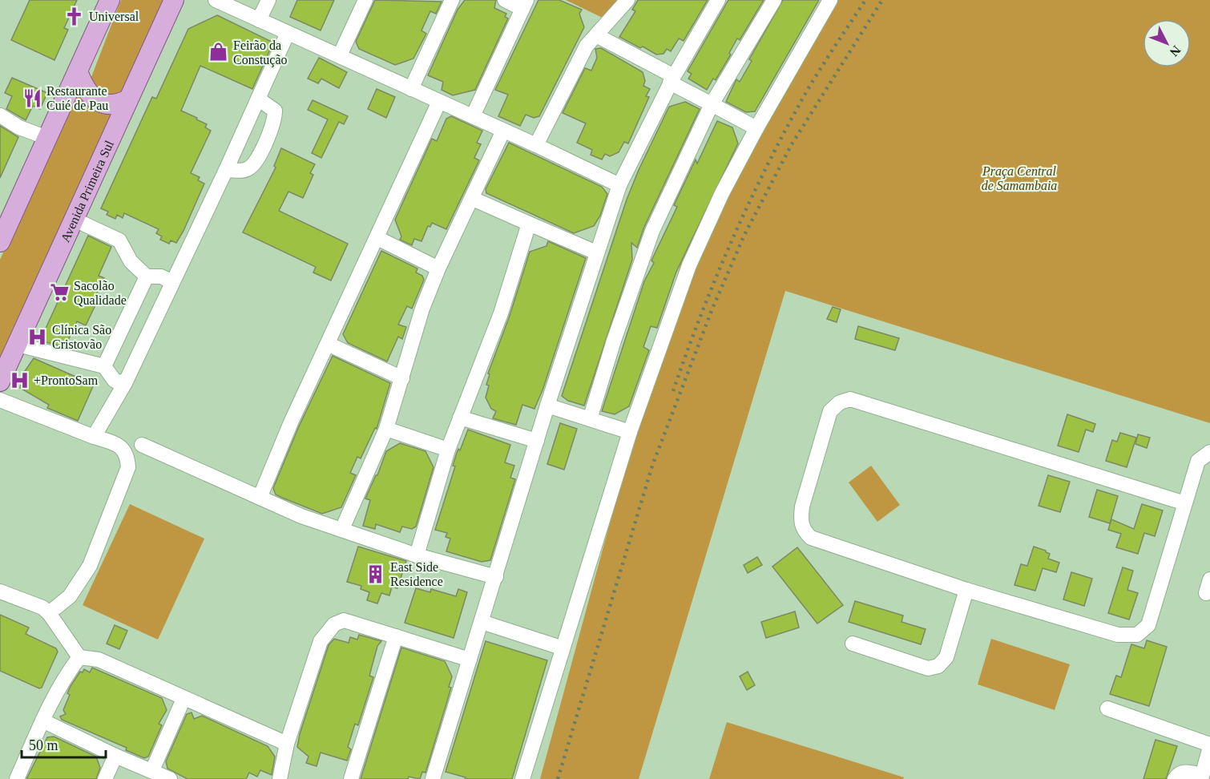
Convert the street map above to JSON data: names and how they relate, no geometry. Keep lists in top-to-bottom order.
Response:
{
  "streets": {
    "main road": ["Avenida Primeira Sul"]
  },
  "parks": ["Praça Central de Samambaia"],
  "places": {
    "church": ["Universal"],
    "shop": ["Feirão da Constução"],
    "restaurant": ["Restaurante Cuié de Pau"],
    "supermarket": ["Sacolão Qualidade"],
    "hospital": ["Clínica São Cristovão", "+ProntoSam"],
    "building": ["East Side Residence"]
  },
  "scale_bar": "50 m",
  "north": "bottom right"
}
